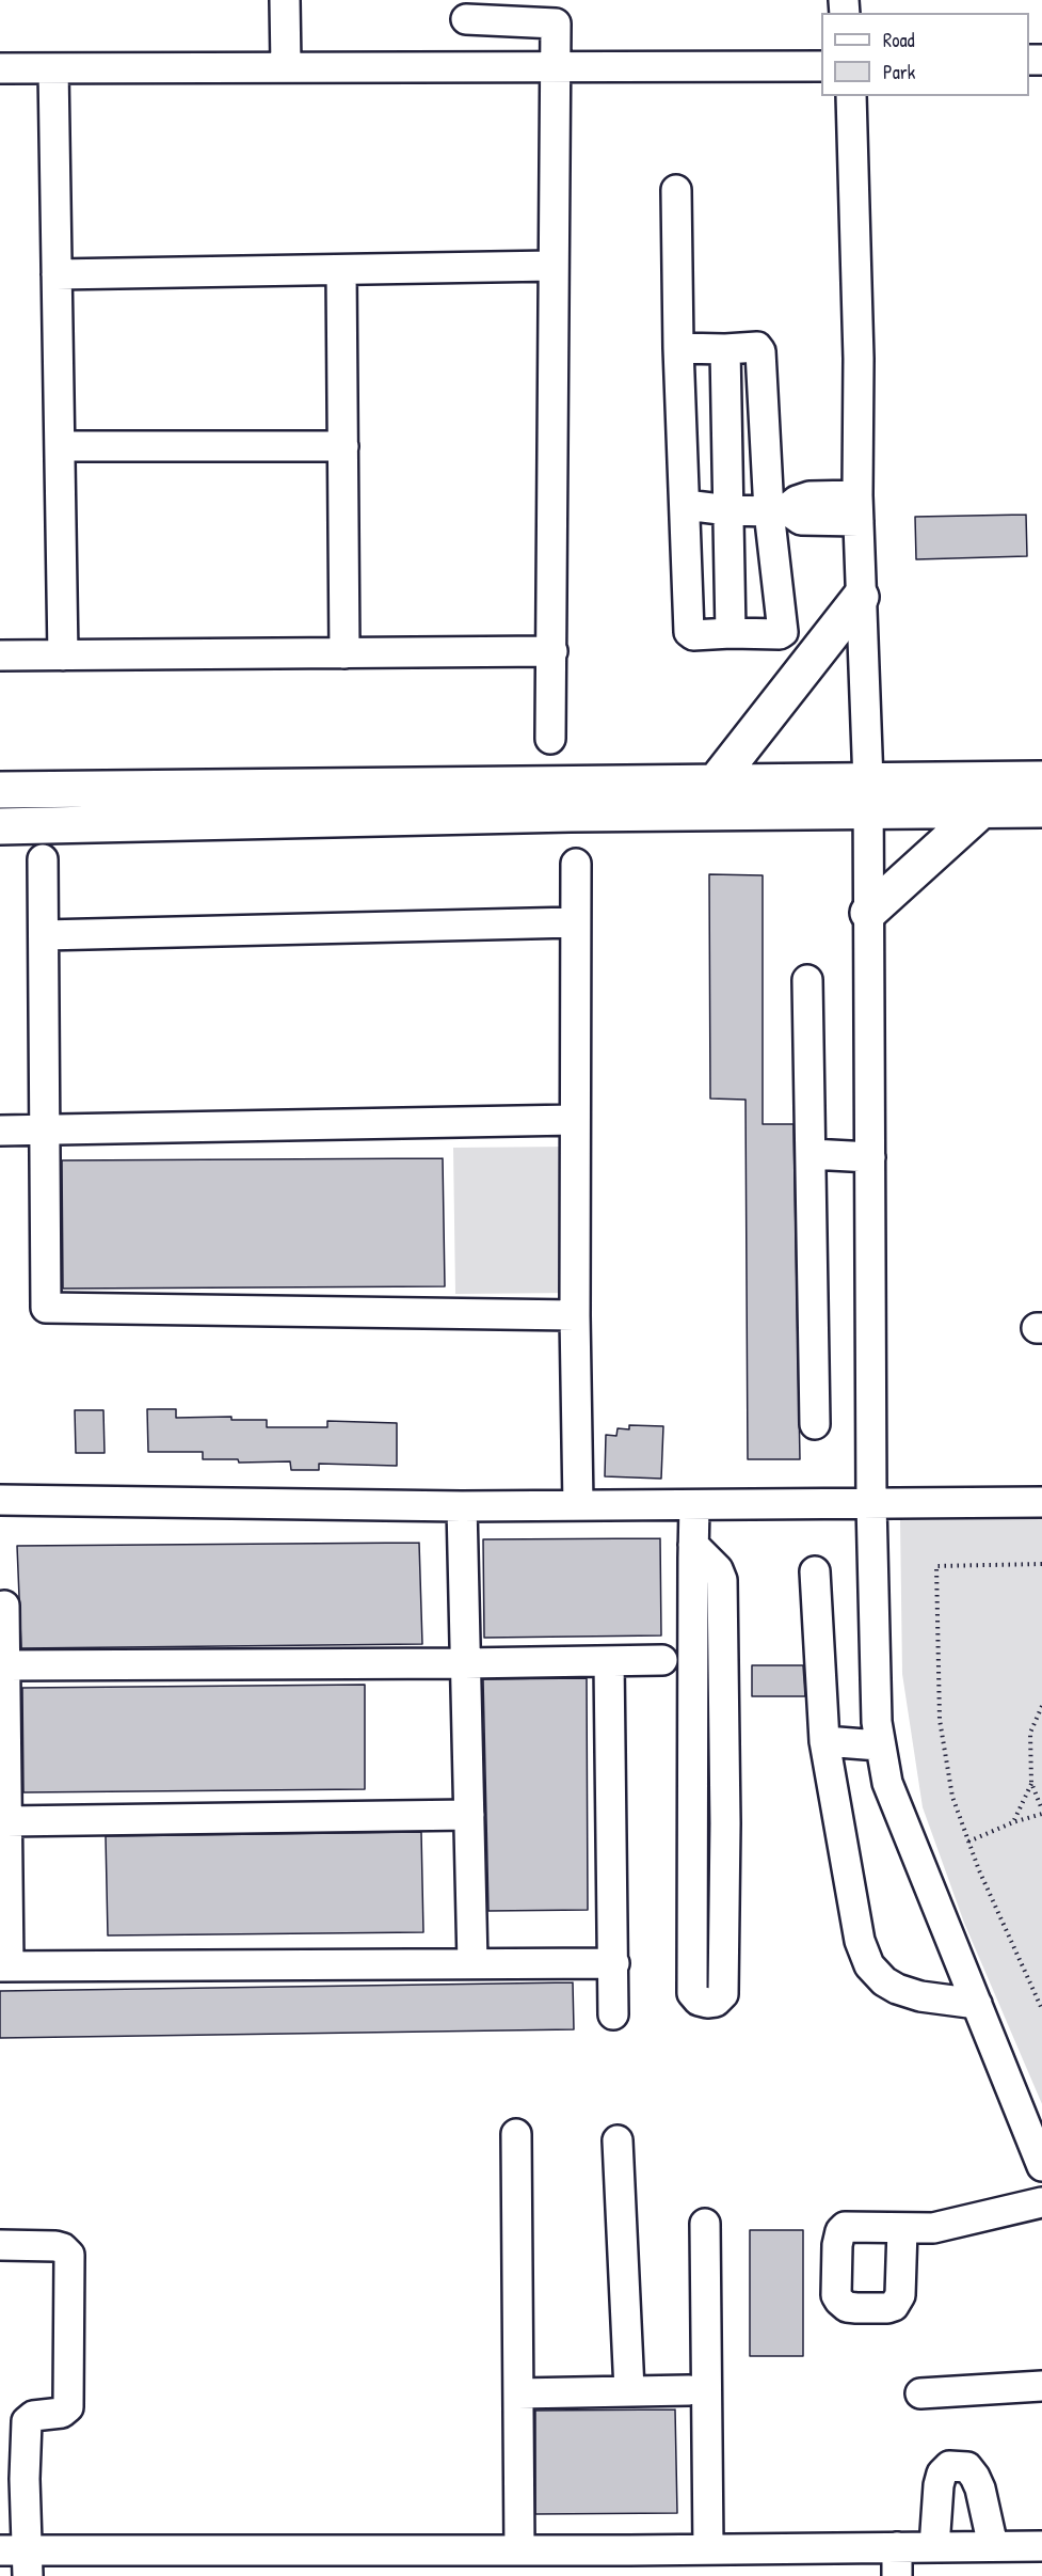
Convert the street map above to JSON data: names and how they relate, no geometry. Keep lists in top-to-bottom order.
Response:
{
  "legend": ["Road", "Park"]
}
